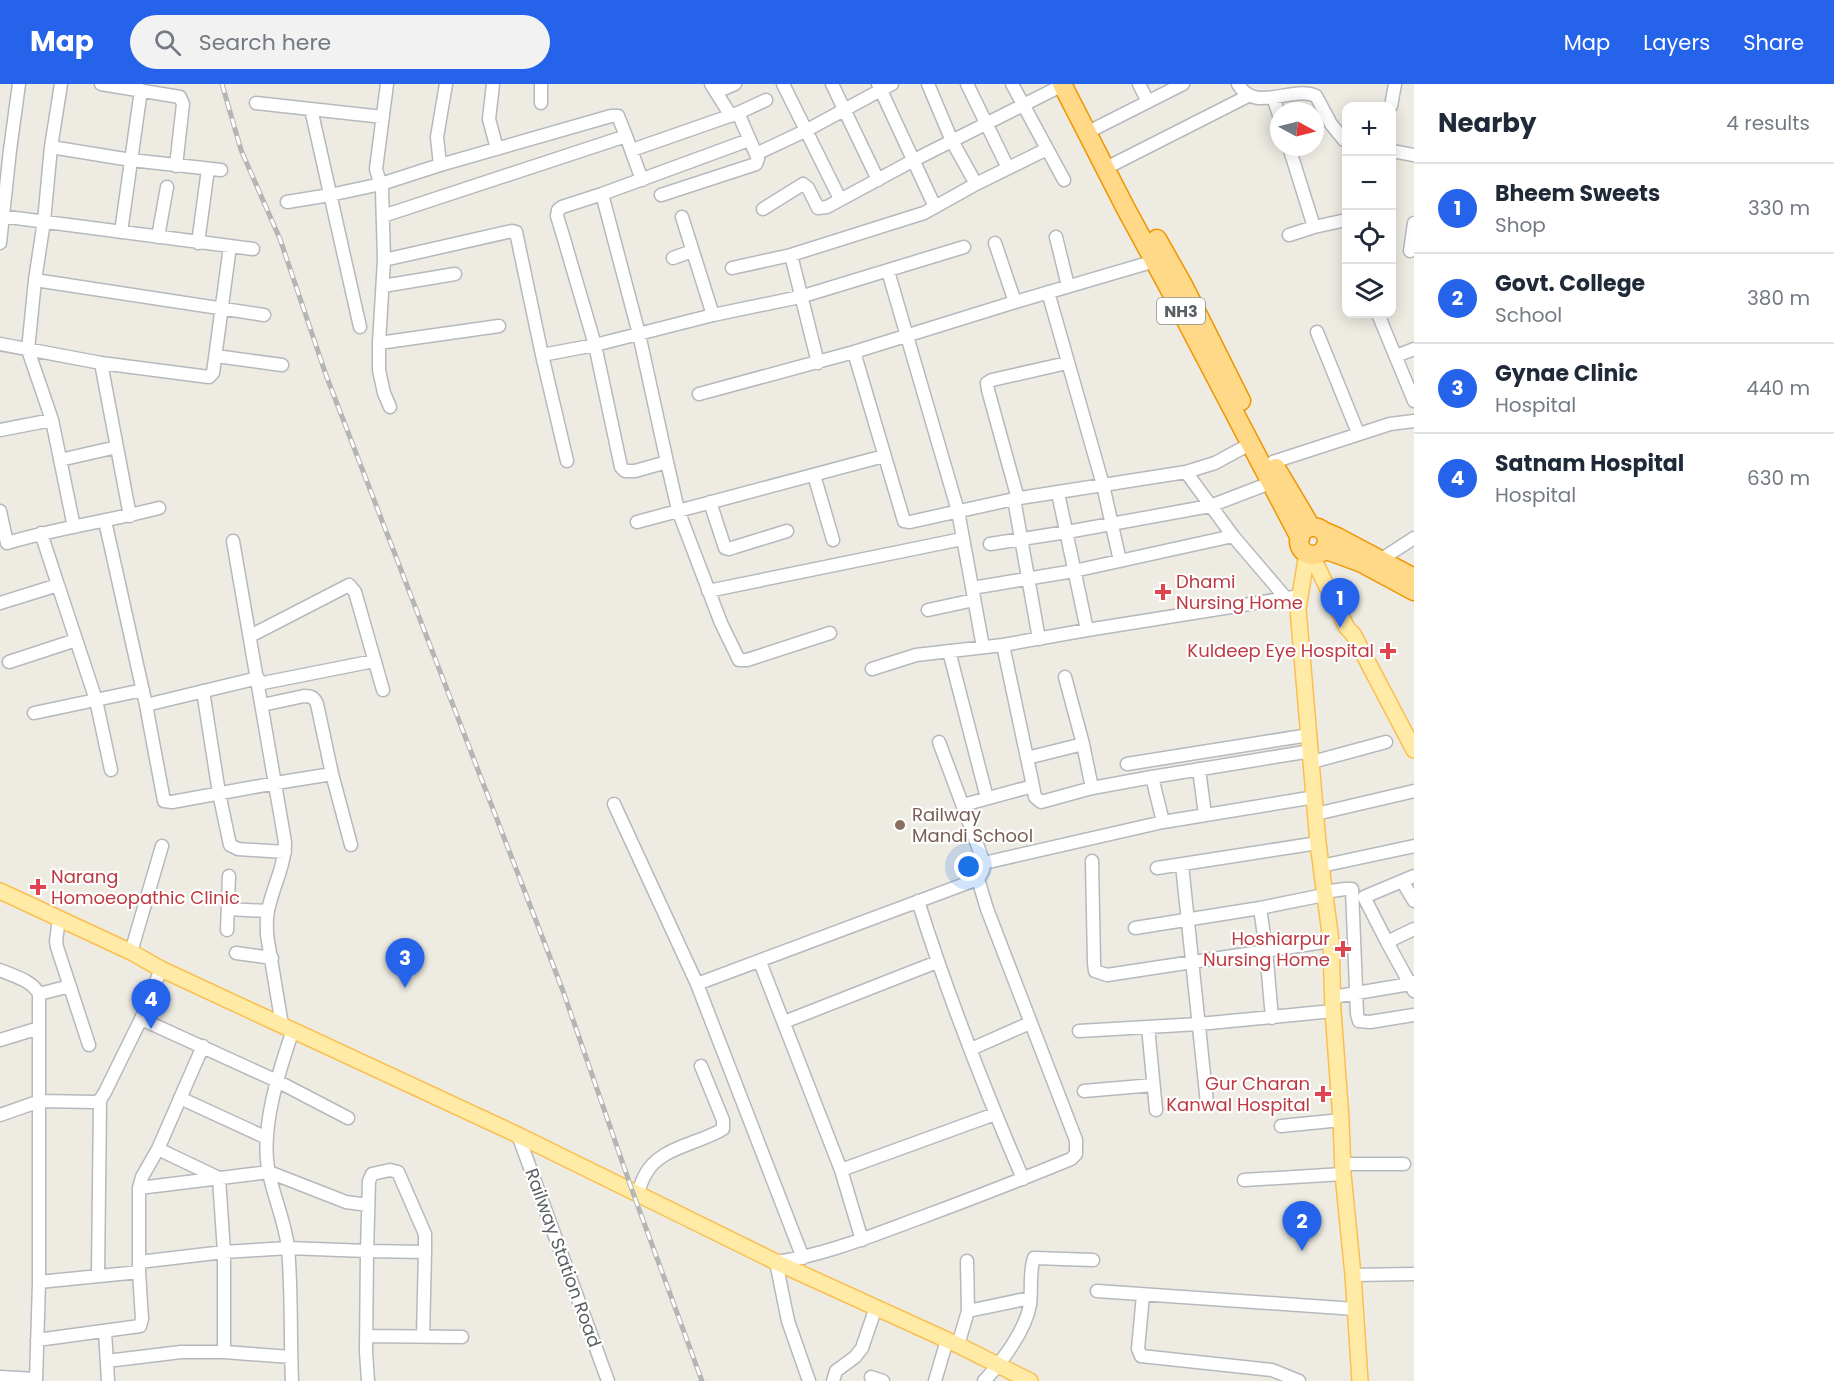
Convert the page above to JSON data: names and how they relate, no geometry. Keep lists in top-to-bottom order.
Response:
{
  "streets": {
    "highway": ["NH3"],
    "street": ["Railway Station Road"]
  },
  "places": {
    "health": [
      "Dhami Nursing Home",
      "Kuldeep Eye Hospital",
      "Narang Homoeopathic Clinic",
      "Hoshiarpur Nursing Home",
      "Gur Charan Kanwal Hospital"
    ],
    "other": ["Railway Mandi School"]
  },
  "north": "right",
  "page": {
    "header": "Map",
    "search": "Search here",
    "nav": ["Map", "Layers", "Share"],
    "heading": ["Nearby", "4 results"],
    "map_buttons": ["+", "−"],
    "list": [
      {
        "mark": "1",
        "name": "Bheem Sweets",
        "note": "Shop",
        "value": "330 m"
      },
      {
        "mark": "2",
        "name": "Govt. College",
        "note": "School",
        "value": "380 m"
      },
      {
        "mark": "3",
        "name": "Gynae Clinic",
        "note": "Hospital",
        "value": "440 m"
      },
      {
        "mark": "4",
        "name": "Satnam Hospital",
        "note": "Hospital",
        "value": "630 m"
      }
    ],
    "pins": [
      "1",
      "3",
      "4",
      "2"
    ]
  }
}
